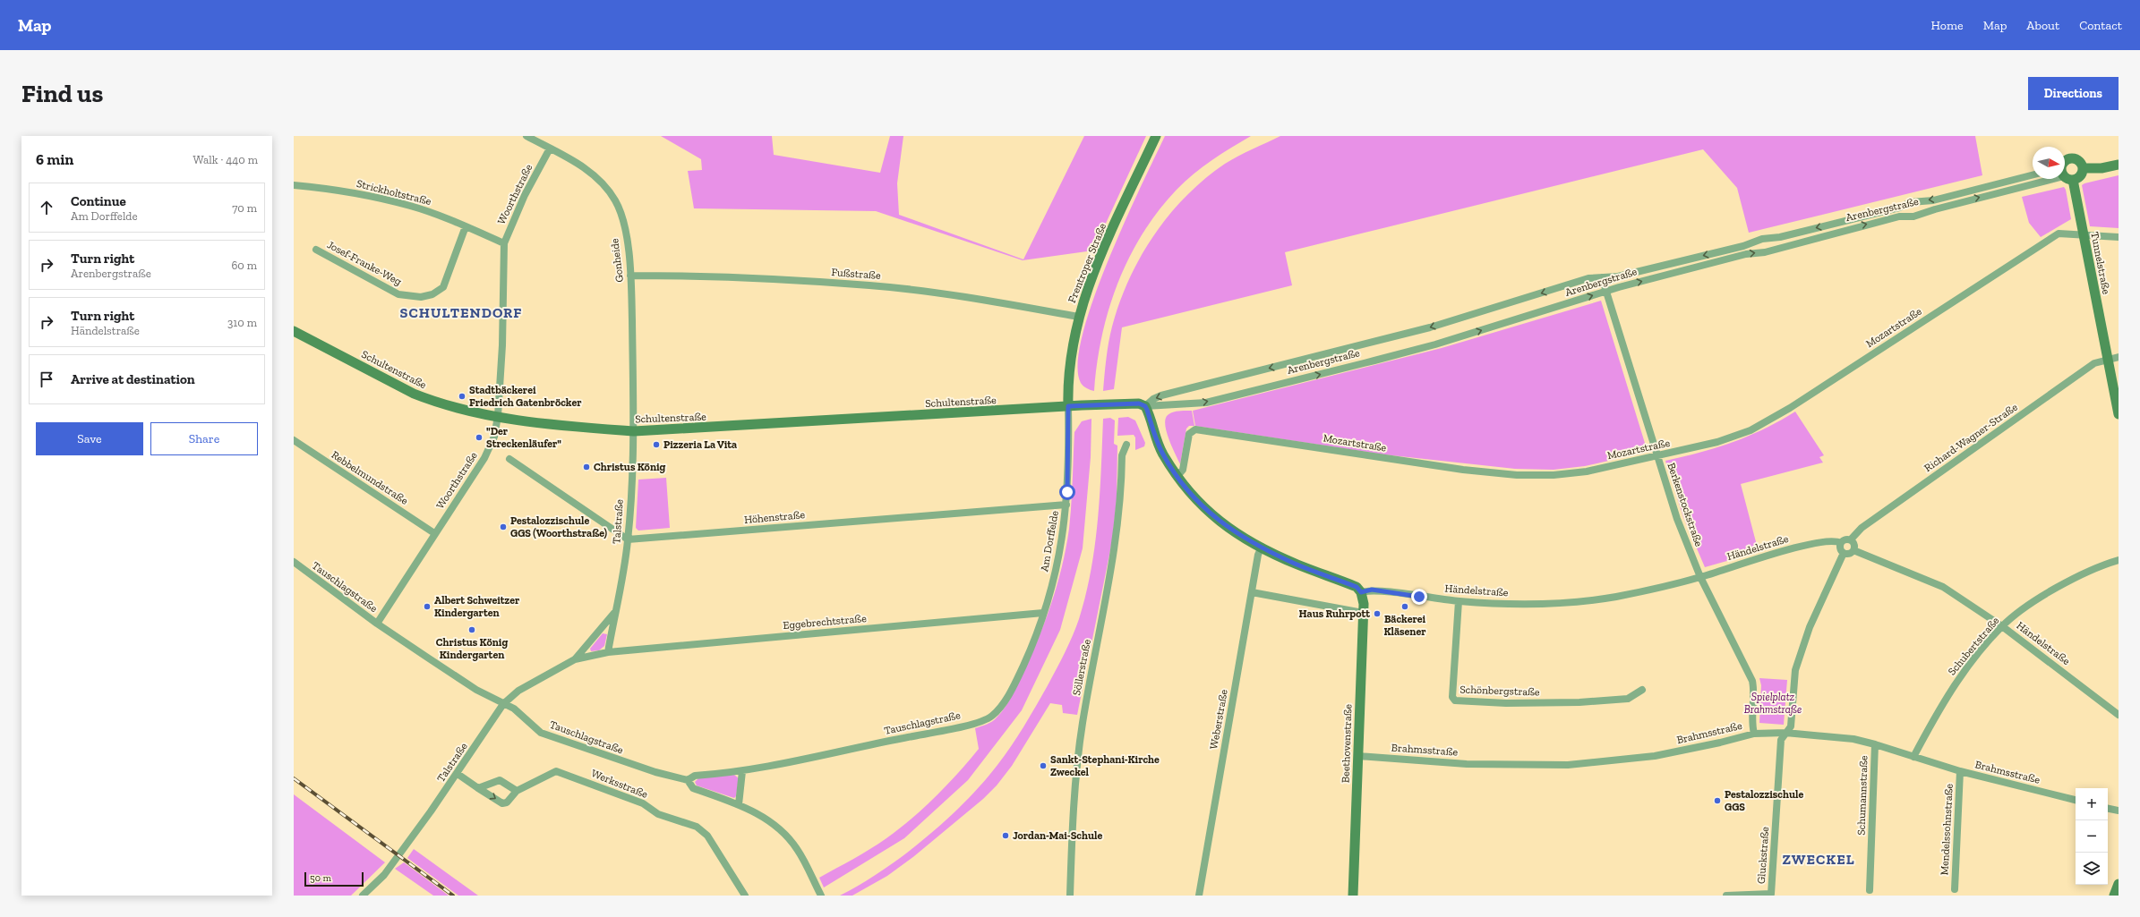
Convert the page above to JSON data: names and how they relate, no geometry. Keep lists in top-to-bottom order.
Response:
{
  "streets": {
    "main road": [
      "Arenbergstraße",
      "Frentroper Straße",
      "Tunnelstraße",
      "Schultenstraße",
      "Beethovenstraße"
    ],
    "street": [
      "Strickholtstraße",
      "Woorthstraße",
      "Gonheide",
      "Josef-Franke-Weg",
      "Fußstraße",
      "Mozartstraße",
      "Richard-Wagner-Straße",
      "Rebbelmundstraße",
      "Berkenstockstraße",
      "Höhenstraße",
      "Talstraße",
      "Am Dorffelde",
      "Händelstraße",
      "Tauschlagstraße",
      "Eggebrechtstraße",
      "Schubertstraße",
      "Söllerstraße",
      "Schönbergstraße",
      "Weberstraße",
      "Brahmsstraße",
      "Werksstraße",
      "Schumannstraße",
      "Mendelssohnstraße",
      "Gluckstraße"
    ]
  },
  "crossings": [
    ["Strickholtstraße", "Woorthstraße"],
    ["Strickholtstraße", "Josef-Franke-Weg"],
    ["Woorthstraße", "Gonheide"],
    ["Woorthstraße", "Schultenstraße"],
    ["Woorthstraße", "Rebbelmundstraße"],
    ["Woorthstraße", "Tauschlagstraße"],
    ["Arenbergstraße", "Frentroper Straße"],
    ["Arenbergstraße", "Schultenstraße"],
    ["Arenbergstraße", "Berkenstockstraße"],
    ["Arenbergstraße", "Am Dorffelde"],
    ["Gonheide", "Fußstraße"],
    ["Gonheide", "Schultenstraße"],
    ["Gonheide", "Talstraße"],
    ["Frentroper Straße", "Fußstraße"],
    ["Frentroper Straße", "Schultenstraße"],
    ["Frentroper Straße", "Am Dorffelde"],
    ["Tunnelstraße", "Mozartstraße"],
    ["Tunnelstraße", "Richard-Wagner-Straße"],
    ["Mozartstraße", "Berkenstockstraße"],
    ["Schultenstraße", "Talstraße"],
    ["Schultenstraße", "Am Dorffelde"],
    ["Richard-Wagner-Straße", "Händelstraße"],
    ["Berkenstockstraße", "Händelstraße"],
    ["Berkenstockstraße", "Brahmsstraße"],
    ["Höhenstraße", "Talstraße"],
    ["Höhenstraße", "Am Dorffelde"],
    ["Talstraße", "Tauschlagstraße"],
    ["Talstraße", "Eggebrechtstraße"],
    ["Talstraße", "Werksstraße"],
    ["Am Dorffelde", "Tauschlagstraße"],
    ["Am Dorffelde", "Eggebrechtstraße"],
    ["Händelstraße", "Schubertstraße"],
    ["Händelstraße", "Schönbergstraße"],
    ["Händelstraße", "Beethovenstraße"],
    ["Tauschlagstraße", "Eggebrechtstraße"],
    ["Schubertstraße", "Brahmsstraße"],
    ["Brahmsstraße", "Beethovenstraße"],
    ["Brahmsstraße", "Schumannstraße"],
    ["Brahmsstraße", "Mendelssohnstraße"],
    ["Brahmsstraße", "Gluckstraße"]
  ],
  "districts": ["SCHULTENDORF", "ZWECKEL"],
  "parks": ["Spielplatz Brahmstraße"],
  "places": [
    "Stadtbäckerei Friedrich Gatenbröcker",
    "\"Der Streckenläufer\"",
    "Pizzeria La Vita",
    "Christus König",
    "Pestalozzischule GGS (Woorthstraße)",
    "Albert Schweitzer Kindergarten",
    "Bäckerei Kläsener",
    "Haus Ruhrpott",
    "Christus König Kindergarten",
    "Sankt-Stephani-Kirche Zweckel",
    "Pestalozzischule GGS",
    "Jordan-Mai-Schule"
  ],
  "scale_bar": "50 m",
  "north": "right",
  "page": {
    "header": "Map",
    "nav": [
      "Home",
      "Map",
      "About",
      "Contact"
    ],
    "buttons": [
      "Directions",
      ["Save", "Share"]
    ],
    "title": "Find us",
    "heading": ["6 min", "Walk · 440 m"],
    "list": [
      ["Continue", "Am Dorffelde", "70 m"],
      ["Turn right", "Arenbergstraße", "60 m"],
      ["Turn right", "Händelstraße", "310 m"],
      "Arrive at destination"
    ],
    "map_buttons": ["+", "−"],
    "scale": "50 m"
  }
}
